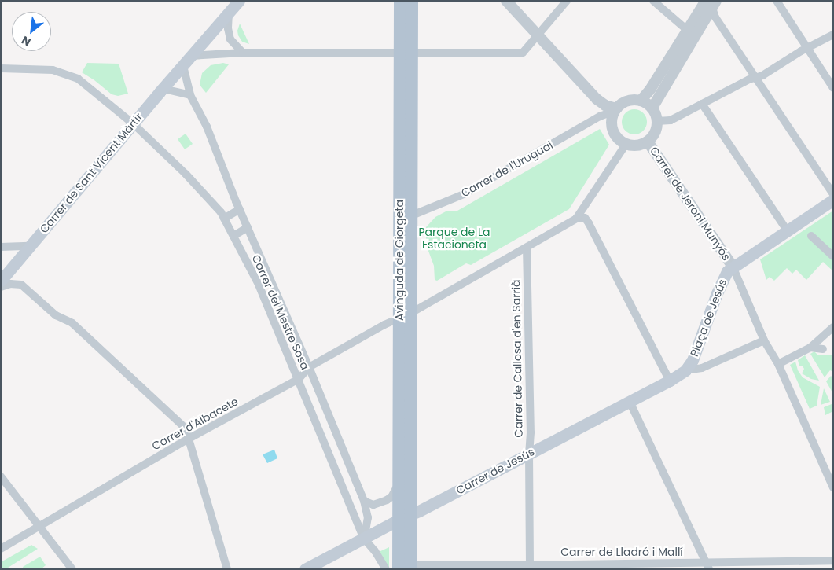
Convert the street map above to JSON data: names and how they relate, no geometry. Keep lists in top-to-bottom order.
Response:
{
  "streets": {
    "main road": [
      "Carrer de Sant Vicent Màrtir",
      "Avinguda de Giorgeta",
      "Plaça de Jesús",
      "Carrer de Jesús"
    ],
    "street": [
      "Carrer de l'Uruguai",
      "Carrer de Jeroni Munyós",
      "Carrer del Mestre Sosa",
      "Carrer de Callosa d'en Sarrià",
      "Carrer d'Albacete",
      "Carrer de Lladró i Mallí"
    ]
  },
  "crossings": [
    ["Carrer de l'Uruguai", "Carrer de Jeroni Munyós"],
    ["Carrer de l'Uruguai", "Avinguda de Giorgeta"],
    ["Carrer de Sant Vicent Màrtir", "Carrer del Mestre Sosa"],
    ["Carrer de Jeroni Munyós", "Plaça de Jesús"],
    ["Avinguda de Giorgeta", "Carrer d'Albacete"],
    ["Avinguda de Giorgeta", "Carrer de Jesús"],
    ["Carrer del Mestre Sosa", "Carrer d'Albacete"],
    ["Carrer del Mestre Sosa", "Carrer de Jesús"],
    ["Plaça de Jesús", "Carrer de Jesús"],
    ["Carrer de Callosa d'en Sarrià", "Carrer d'Albacete"],
    ["Carrer de Callosa d'en Sarrià", "Carrer de Jesús"],
    ["Carrer de Callosa d'en Sarrià", "Carrer de Lladró i Mallí"]
  ],
  "parks": ["Parque de La Estacioneta"],
  "north": "bottom left"
}
